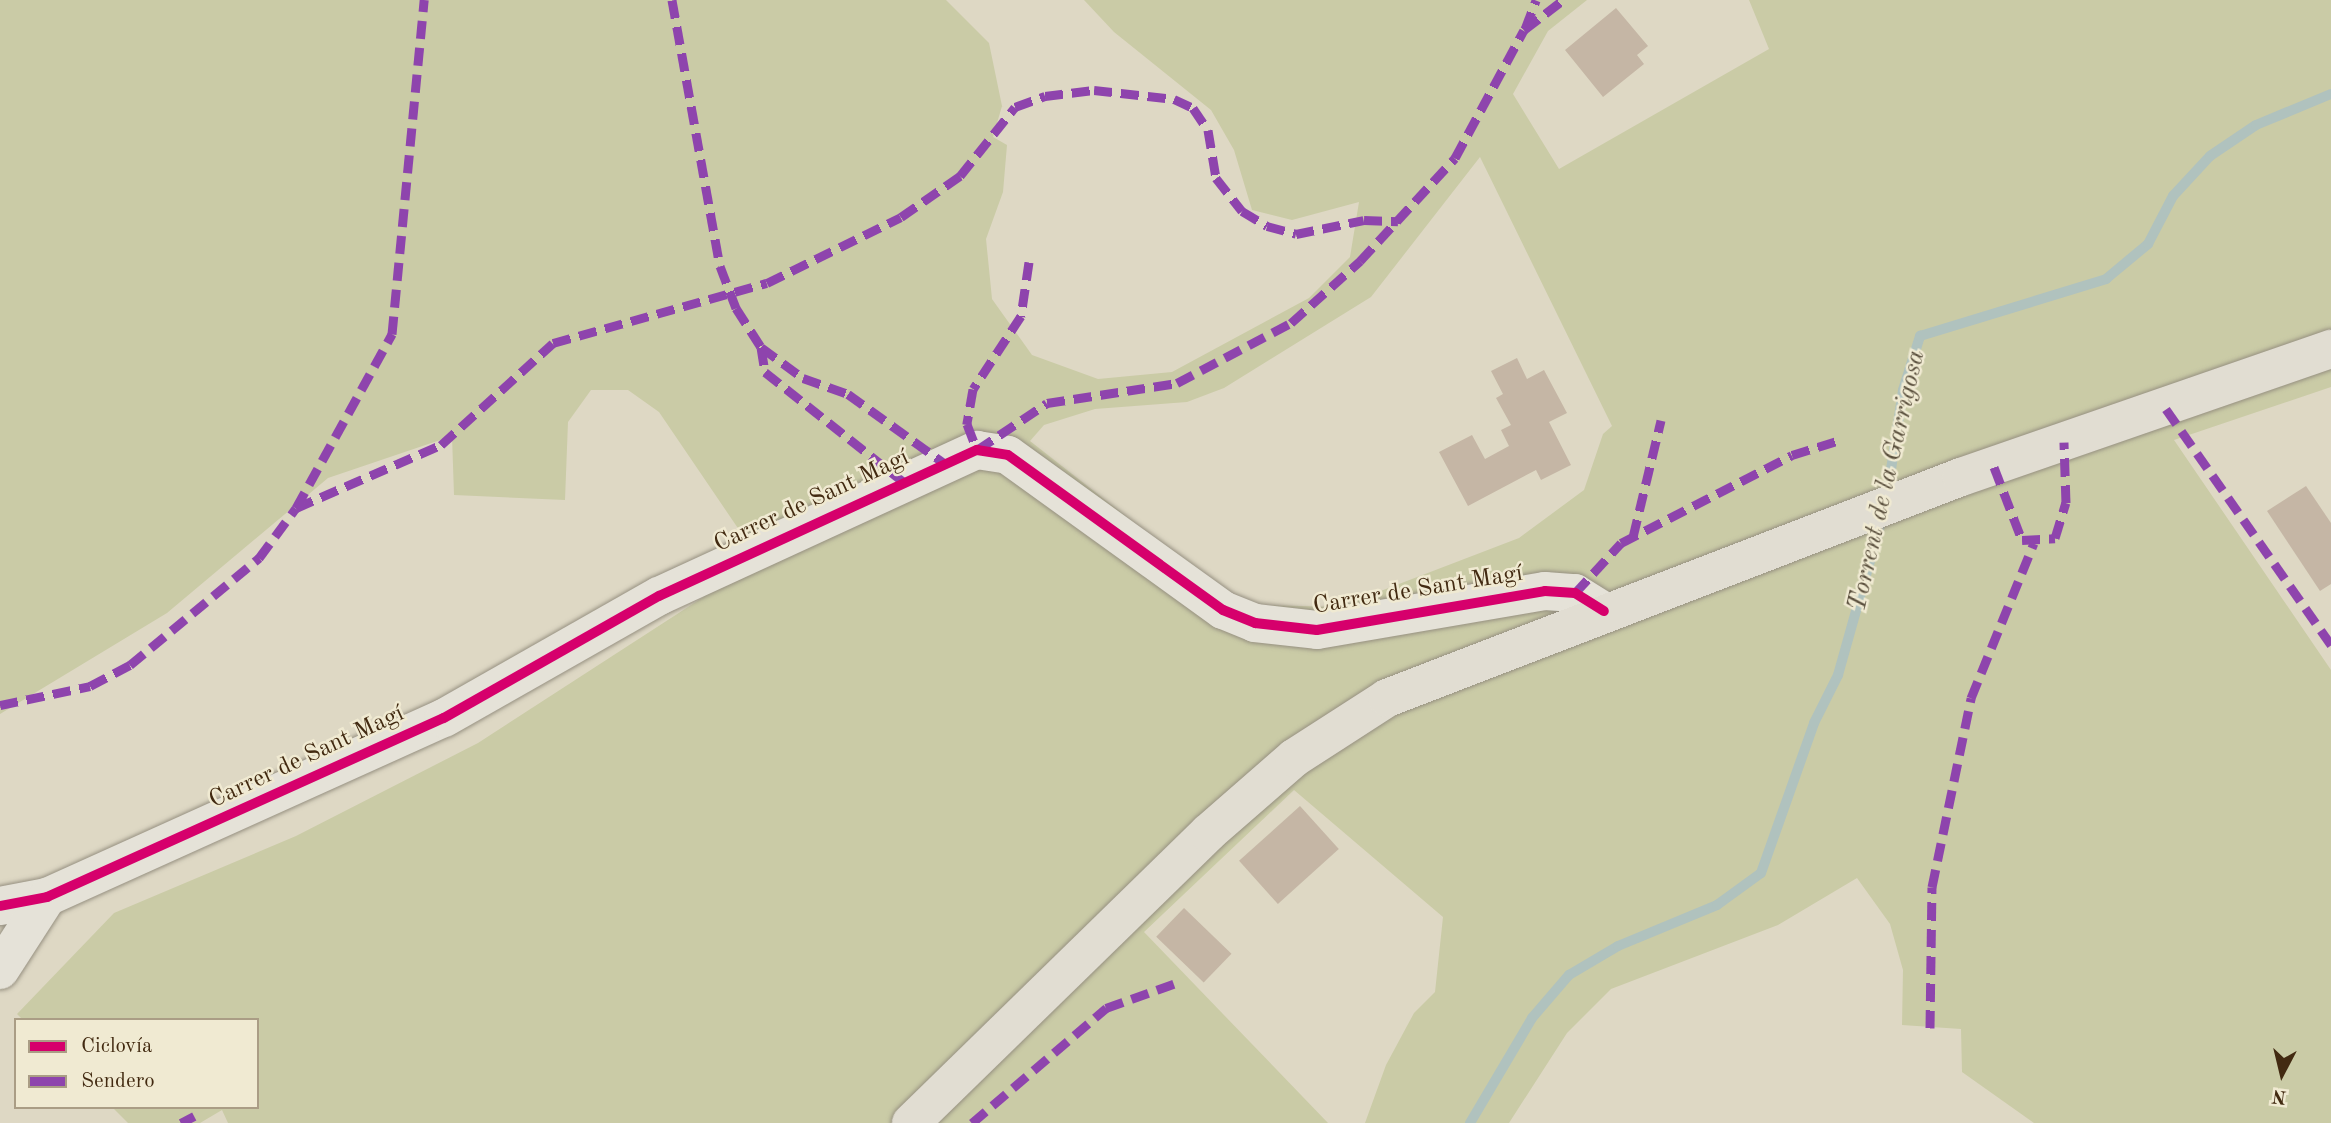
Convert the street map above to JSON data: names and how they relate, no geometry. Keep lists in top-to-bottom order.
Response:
{
  "streets": {
    "street": ["Carrer de Sant Magí"]
  },
  "water": ["Torrent de la Garrigosa"],
  "legend": ["Ciclovía", "Sendero"],
  "north": "bottom"
}
